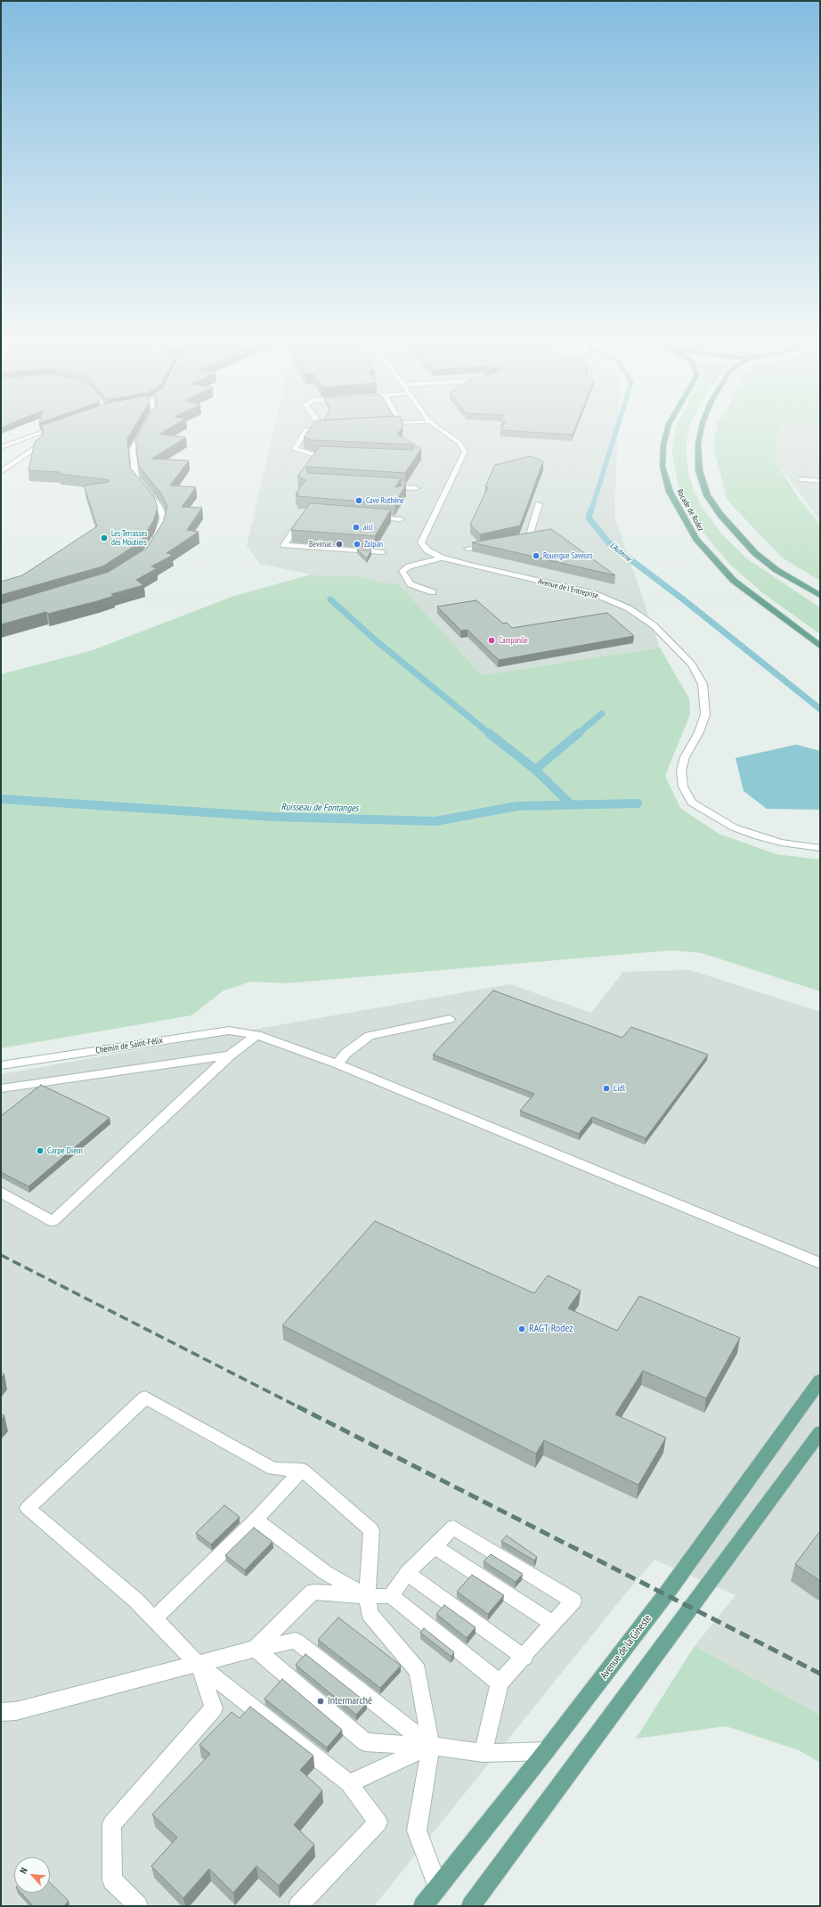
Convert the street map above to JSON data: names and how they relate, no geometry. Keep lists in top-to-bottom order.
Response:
{
  "streets": {
    "main road": ["Rocade de Rodez", "Avenue de la Gineste"],
    "street": ["Avenue de l'Entreprise", "Chemin de Saint-Félix"]
  },
  "water": ["L'Auterne", "Ruisseau de Fontanges"],
  "places": [
    "Cave Ruthène",
    "aicí",
    "Les Terrasses des Moutiers",
    "Bevimac",
    "Zolpan",
    "Rouergue Saveurs",
    "Campanile",
    "Lidl",
    "Carpe Diem",
    "RAGT Rodez",
    "Intermarché"
  ],
  "north": "top left"
}
